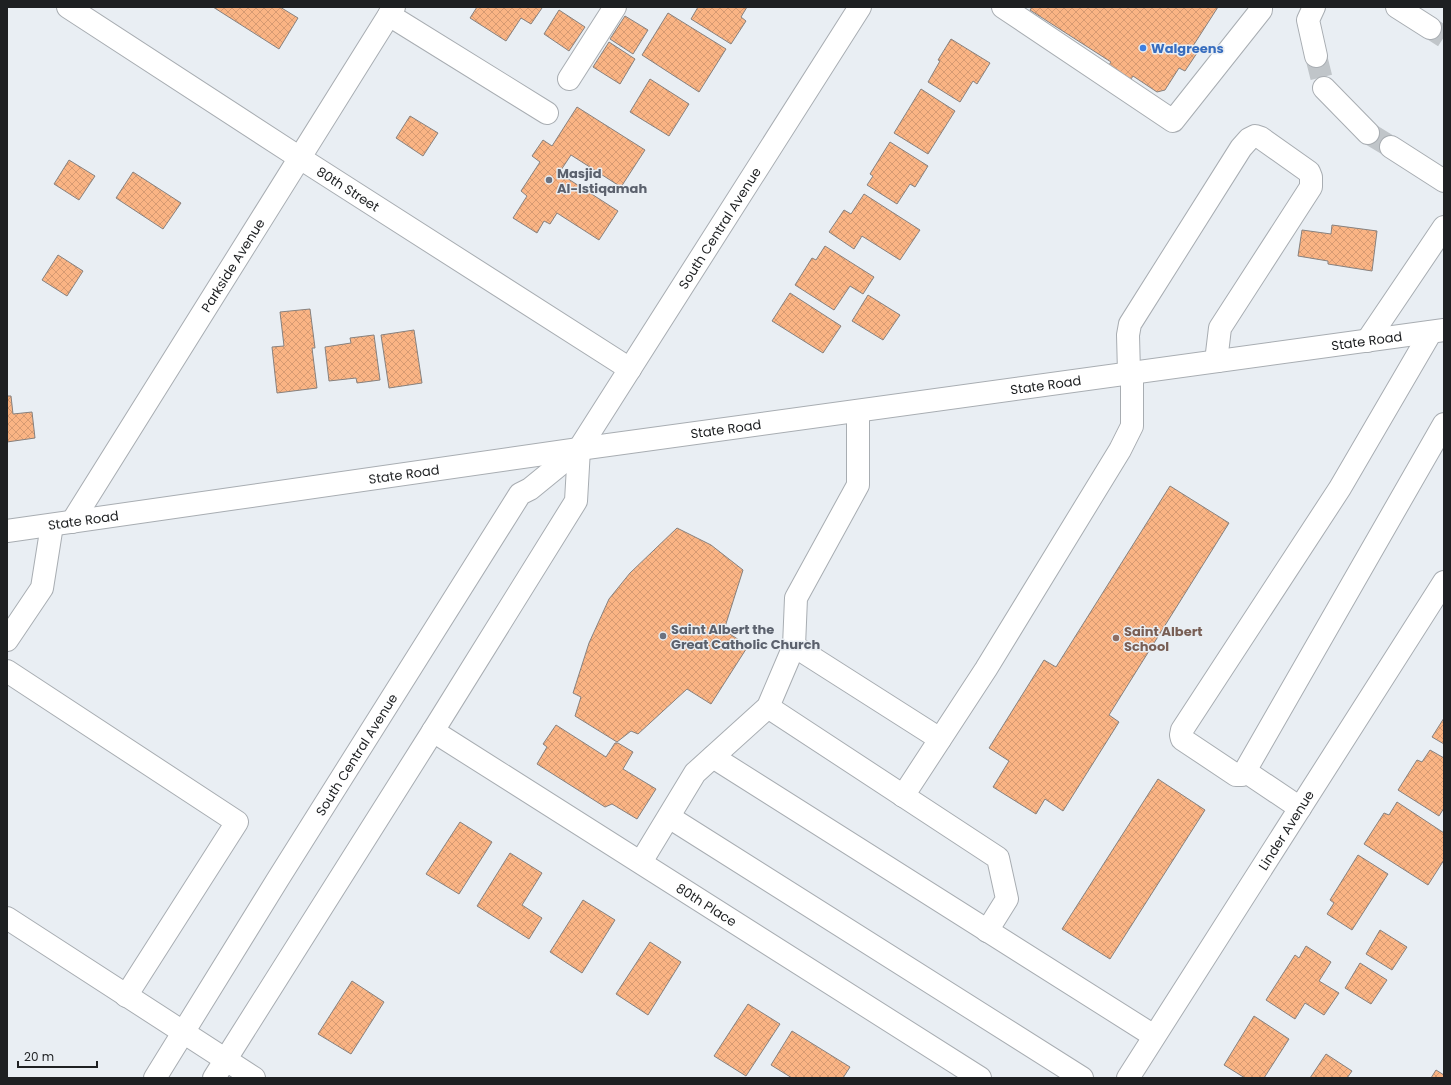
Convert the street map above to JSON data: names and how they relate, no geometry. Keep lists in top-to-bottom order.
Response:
{
  "streets": {
    "street": [
      "80th Street",
      "South Central Avenue",
      "Parkside Avenue",
      "State Road",
      "Linder Avenue",
      "80th Place"
    ]
  },
  "crossings": [
    ["80th Street", "South Central Avenue"],
    ["80th Street", "Parkside Avenue"],
    ["South Central Avenue", "State Road"],
    ["South Central Avenue", "80th Place"],
    ["Parkside Avenue", "State Road"]
  ],
  "places": [
    "Walgreens",
    "Masjid Al-Istiqamah",
    "Saint Albert the Great Catholic Church",
    "Saint Albert School"
  ],
  "scale_bar": "20 m"
}
